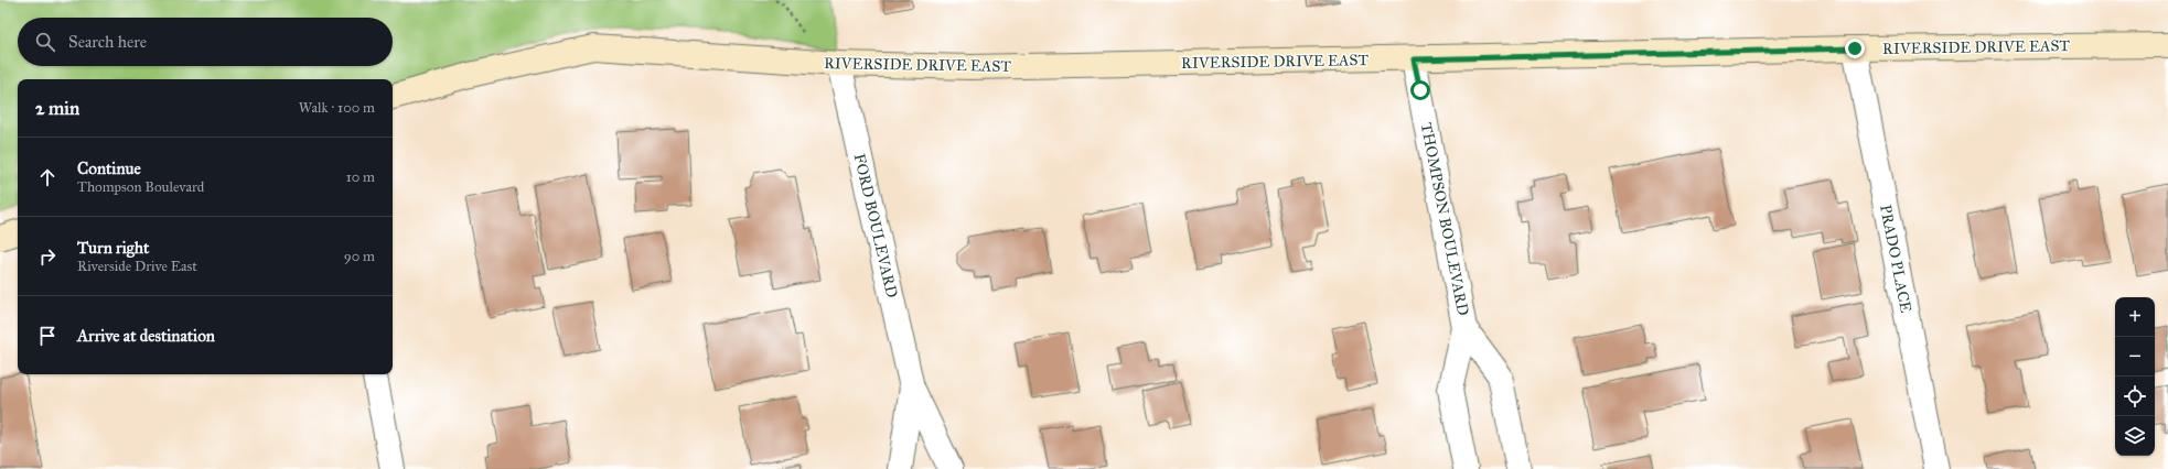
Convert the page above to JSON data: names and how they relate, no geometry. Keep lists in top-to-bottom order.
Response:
{
  "streets": {
    "main road": ["RIVERSIDE DRIVE EAST"],
    "street": ["THOMPSON BOULEVARD", "FORD BOULEVARD", "PRADO PLACE"]
  },
  "crossings": [
    ["RIVERSIDE DRIVE EAST", "THOMPSON BOULEVARD"],
    ["RIVERSIDE DRIVE EAST", "FORD BOULEVARD"],
    ["RIVERSIDE DRIVE EAST", "PRADO PLACE"]
  ],
  "page": {
    "search": "Search here",
    "heading": ["2 min", "Walk · 100 m"],
    "list": [
      ["Continue", "Thompson Boulevard", "10 m"],
      ["Turn right", "Riverside Drive East", "90 m"],
      "Arrive at destination"
    ],
    "map_buttons": ["+", "−"]
  }
}
